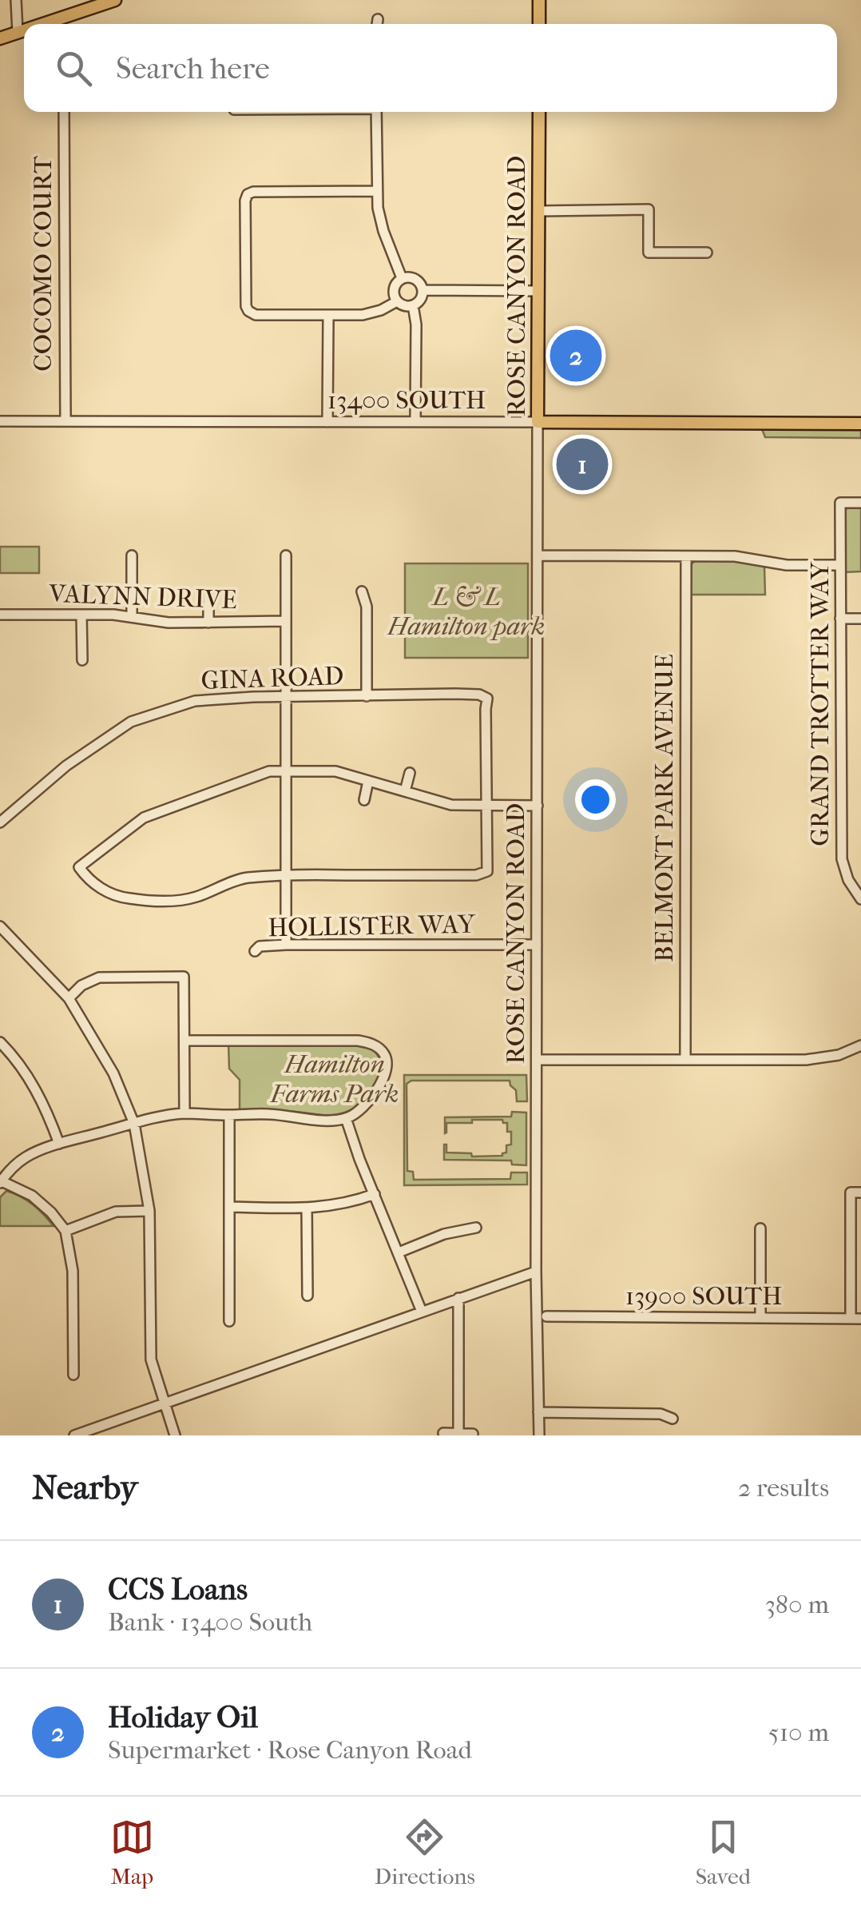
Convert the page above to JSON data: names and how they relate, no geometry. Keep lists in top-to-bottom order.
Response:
{
  "streets": {
    "main road": ["ROSE CANYON ROAD", "13400 SOUTH"],
    "street": [
      "COCOMO COURT",
      "VALYNN DRIVE",
      "GINA ROAD",
      "GRAND TROTTER WAY",
      "BELMONT PARK AVENUE",
      "HOLLISTER WAY",
      "13900 SOUTH"
    ]
  },
  "crossings": [
    ["COCOMO COURT", "13400 SOUTH"],
    ["ROSE CANYON ROAD", "13400 SOUTH"],
    ["ROSE CANYON ROAD", "HOLLISTER WAY"]
  ],
  "parks": ["L & L Hamilton park", "Hamilton Farms Park"],
  "page": {
    "search": "Search here",
    "pins": ["2", "1"],
    "heading": ["Nearby", "2 results"],
    "list": [
      {
        "mark": "1",
        "name": "CCS Loans",
        "note": "Bank · 13400 South",
        "value": "380 m"
      },
      {
        "mark": "2",
        "name": "Holiday Oil",
        "note": "Supermarket · Rose Canyon Road",
        "value": "510 m"
      }
    ],
    "nav": ["Map", "Directions", "Saved"]
  }
}
